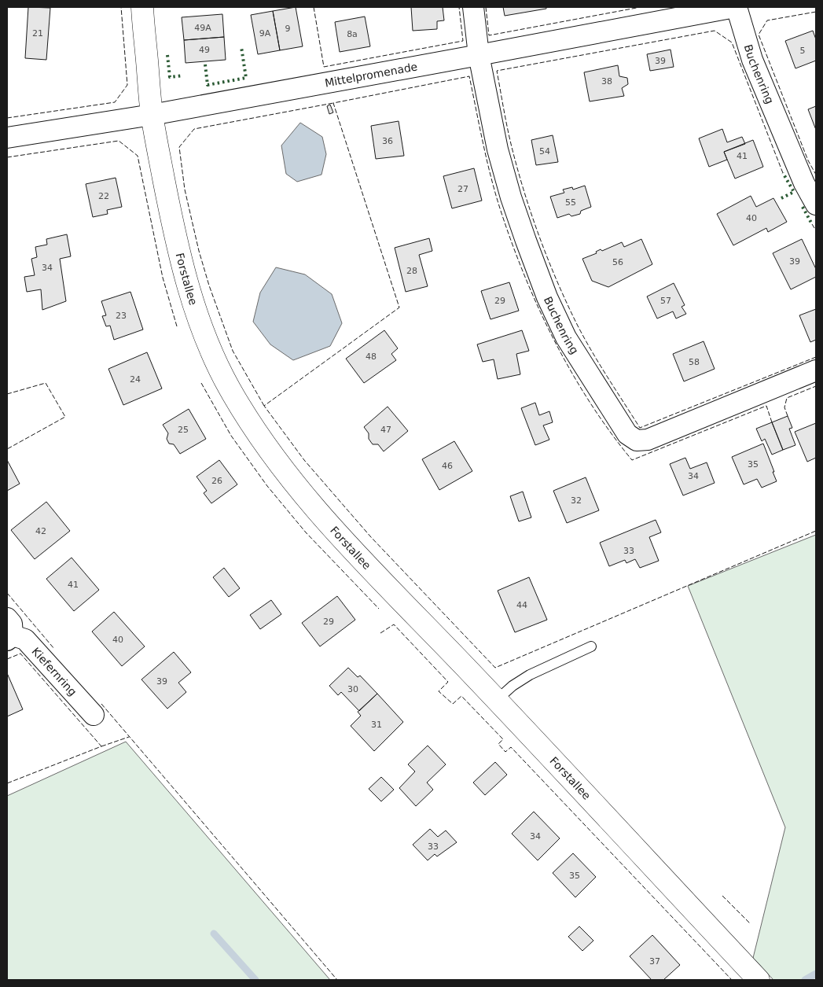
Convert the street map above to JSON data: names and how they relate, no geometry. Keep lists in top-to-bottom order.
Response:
{
  "streets": {
    "street": [
      "Buchenring",
      "Mittelpromenade",
      "Forstallee",
      "Kiefernring"
    ]
  },
  "crossings": [
    ["Buchenring", "Mittelpromenade"],
    ["Mittelpromenade", "Forstallee"]
  ],
  "house_numbers": [
    "49A",
    "9",
    "21",
    "9A",
    "8a",
    "49",
    "5",
    "39",
    "38",
    "36",
    "54",
    "41",
    "27",
    "22",
    "55",
    "40",
    "39",
    "56",
    "34",
    "28",
    "29",
    "57",
    "23",
    "48",
    "58",
    "24",
    "25",
    "47",
    "35",
    "46",
    "34",
    "26",
    "32",
    "42",
    "33",
    "41",
    "44",
    "29",
    "40",
    "39",
    "30",
    "31",
    "34",
    "33",
    "35",
    "37"
  ]
}
